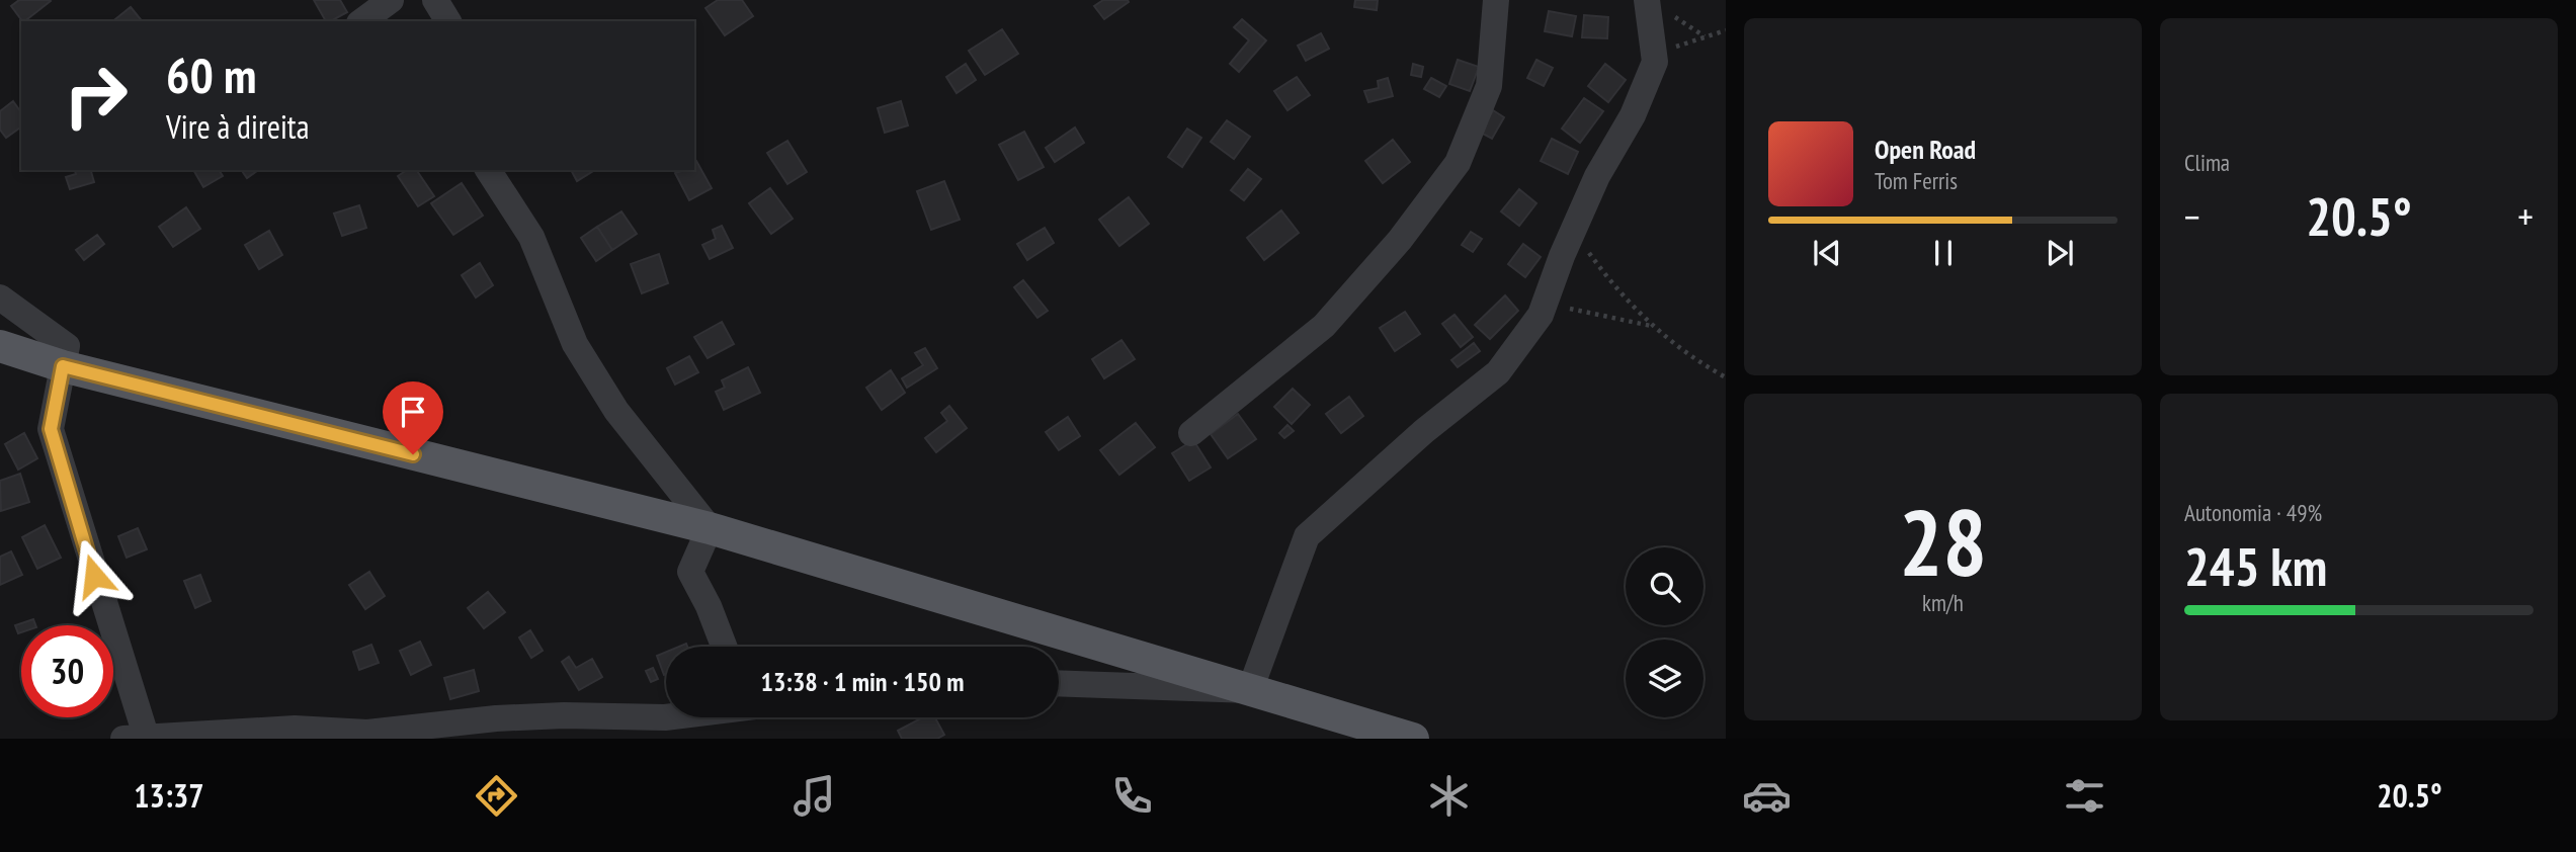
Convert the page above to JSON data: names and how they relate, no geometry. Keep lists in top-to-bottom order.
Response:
{
  "page": {
    "tile": [
      "Clima",
      ["28", "km/h"],
      ["Autonomia · 49%", "245 km"]
    ],
    "turn": ["60 m", "Vire à direita"],
    "song": ["Open Road", "Tom Ferris"],
    "heat": ["−", "20.5°", "+"],
    "limit": "30",
    "trip": "13:38 · 1 min · 150 m",
    "tabs": ["13:37", "20.5°"]
  }
}
